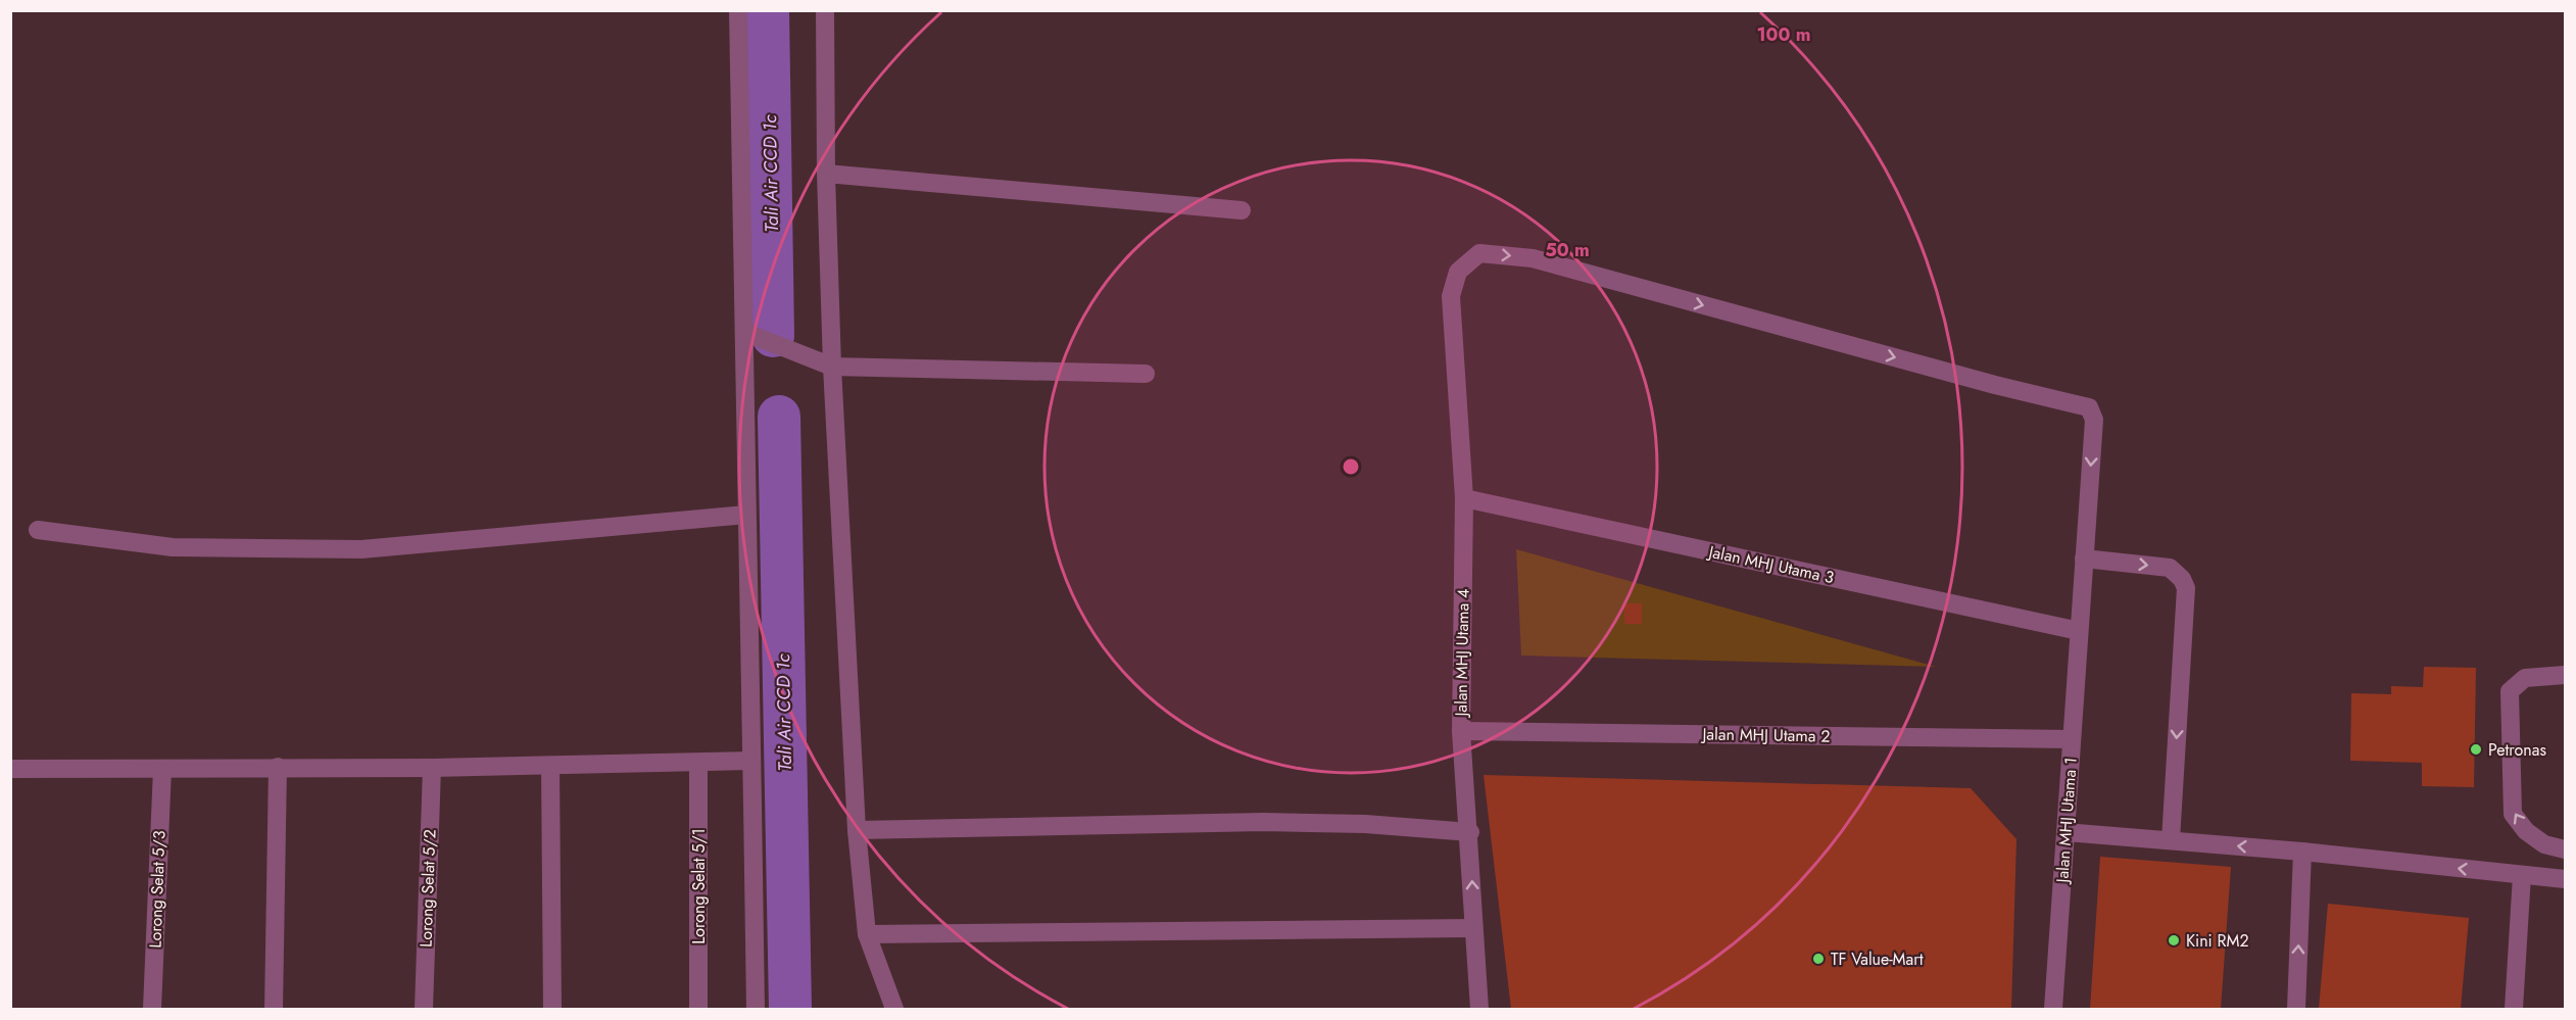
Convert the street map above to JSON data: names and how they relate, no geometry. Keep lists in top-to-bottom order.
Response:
{
  "streets": {
    "street": [
      "Jalan MHJ Utama 3",
      "Jalan MHJ Utama 4",
      "Jalan MHJ Utama 2",
      "Jalan MHJ Utama 1",
      "Lorong Selat 5/1",
      "Lorong Selat 5/2",
      "Lorong Selat 5/3"
    ]
  },
  "crossings": [
    ["Jalan MHJ Utama 3", "Jalan MHJ Utama 4"],
    ["Jalan MHJ Utama 3", "Jalan MHJ Utama 1"],
    ["Jalan MHJ Utama 4", "Jalan MHJ Utama 2"],
    ["Jalan MHJ Utama 4", "Jalan MHJ Utama 1"],
    ["Jalan MHJ Utama 2", "Jalan MHJ Utama 1"]
  ],
  "one_way": ["Jalan MHJ Utama 1"],
  "water": ["Tali Air CCD 1c"],
  "places": ["Petronas", "Kini RM2", "TF Value-Mart"],
  "rings": ["100 m", "50 m"]
}
